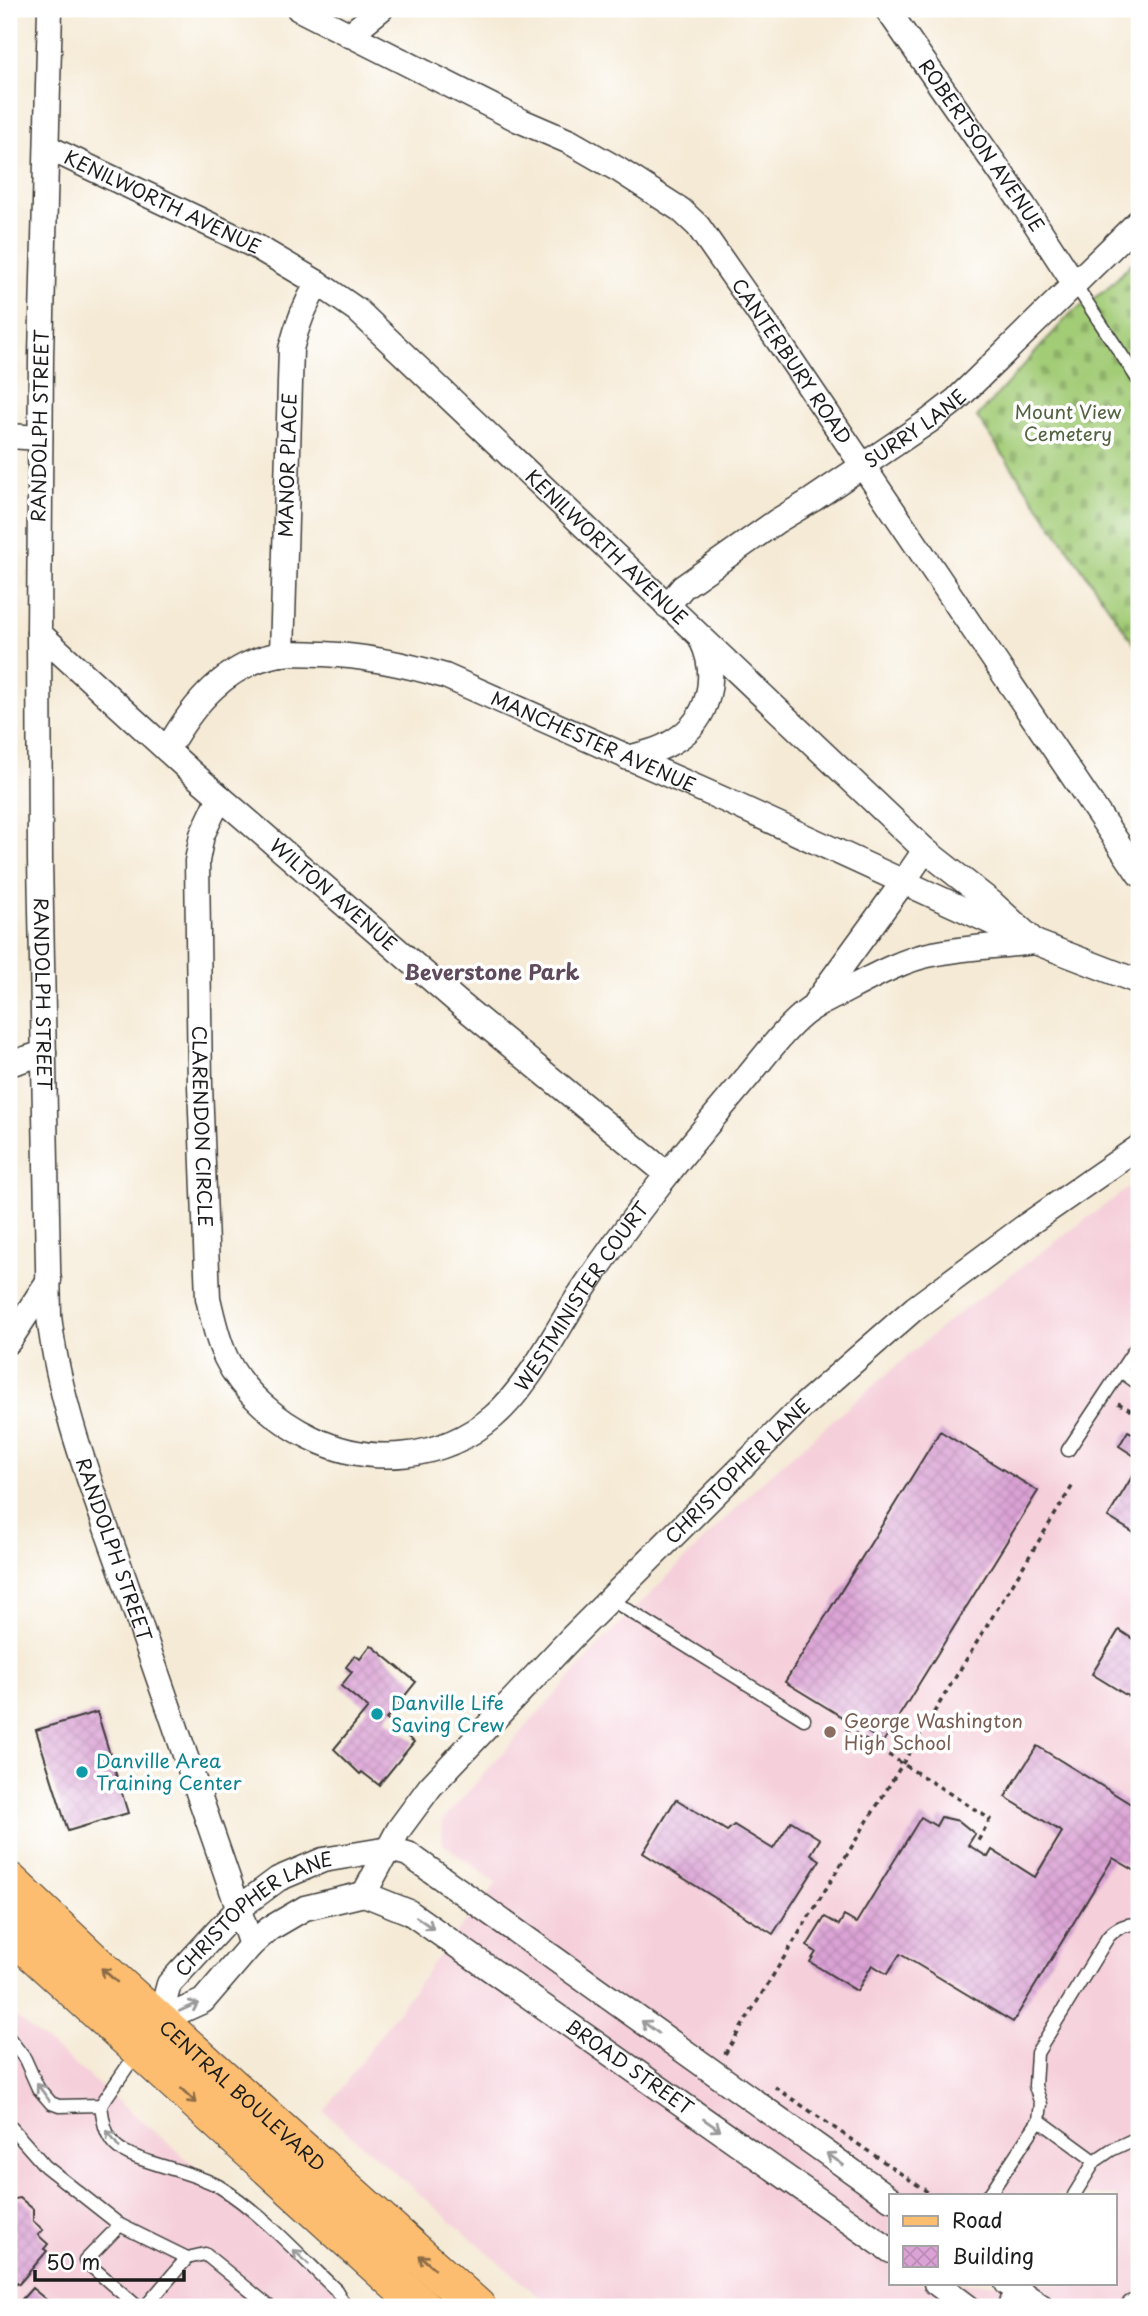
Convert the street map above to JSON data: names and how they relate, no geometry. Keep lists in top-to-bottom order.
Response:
{
  "streets": {
    "main road": ["CENTRAL BOULEVARD"],
    "street": [
      "ROBERTSON AVENUE",
      "KENILWORTH AVENUE",
      "CANTERBURY ROAD",
      "RANDOLPH STREET",
      "SURRY LANE",
      "MANOR PLACE",
      "MANCHESTER AVENUE",
      "WILTON AVENUE",
      "CLARENDON CIRCLE",
      "WESTMINISTER COURT",
      "CHRISTOPHER LANE",
      "BROAD STREET"
    ]
  },
  "crossings": [
    ["ROBERTSON AVENUE", "SURRY LANE"],
    ["KENILWORTH AVENUE", "RANDOLPH STREET"],
    ["KENILWORTH AVENUE", "SURRY LANE"],
    ["KENILWORTH AVENUE", "MANOR PLACE"],
    ["KENILWORTH AVENUE", "MANCHESTER AVENUE"],
    ["KENILWORTH AVENUE", "WESTMINISTER COURT"],
    ["CANTERBURY ROAD", "SURRY LANE"],
    ["RANDOLPH STREET", "WILTON AVENUE"],
    ["RANDOLPH STREET", "CHRISTOPHER LANE"],
    ["MANOR PLACE", "MANCHESTER AVENUE"],
    ["MANCHESTER AVENUE", "WILTON AVENUE"],
    ["MANCHESTER AVENUE", "WESTMINISTER COURT"],
    ["WILTON AVENUE", "CLARENDON CIRCLE"],
    ["WILTON AVENUE", "WESTMINISTER COURT"],
    ["CLARENDON CIRCLE", "WESTMINISTER COURT"],
    ["CHRISTOPHER LANE", "BROAD STREET"],
    ["CHRISTOPHER LANE", "CENTRAL BOULEVARD"]
  ],
  "districts": ["Beverstone Park"],
  "parks": ["Mount View Cemetery"],
  "places": ["Danville Life Saving Crew", "George Washington High School", "Danville Area Training Center"],
  "legend": ["Road", "Building"],
  "scale_bar": "50 m"
}
